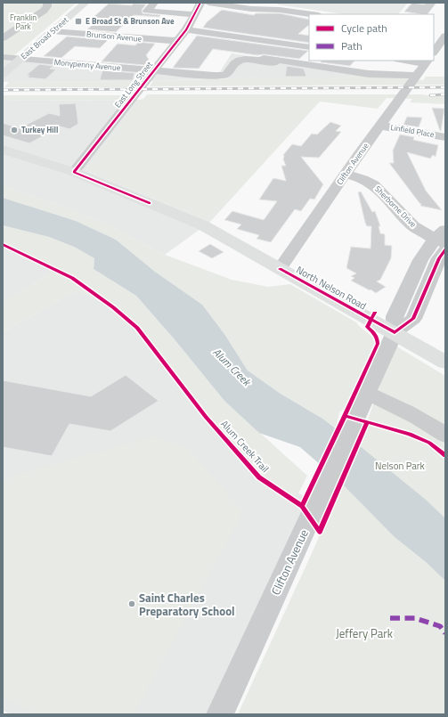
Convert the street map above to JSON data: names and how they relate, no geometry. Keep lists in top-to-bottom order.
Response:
{
  "streets": {
    "main road": ["East Broad Street", "North Nelson Road"],
    "street": [
      "Brunson Avenue",
      "Monypenny Avenue",
      "East Long Street",
      "Linfield Place",
      "Clifton Avenue",
      "Sherborne Drive"
    ],
    "cycle path": ["Alum Creek Trail"]
  },
  "crossings": [
    ["Brunson Avenue", "East Broad Street"],
    ["Brunson Avenue", "East Long Street"],
    ["East Broad Street", "Monypenny Avenue"],
    ["Monypenny Avenue", "East Long Street"],
    ["East Long Street", "North Nelson Road"],
    ["Linfield Place", "Clifton Avenue"],
    ["Clifton Avenue", "Sherborne Drive"],
    ["Clifton Avenue", "North Nelson Road"]
  ],
  "water": ["Alum Creek"],
  "parks": ["Franklin Park", "Nelson Park", "Jeffery Park"],
  "places": {
    "transit": ["E Broad St & Brunson Ave"],
    "other": ["Turkey Hill", "Saint Charles Preparatory School"]
  },
  "legend": ["Cycle path", "Path"]
}
